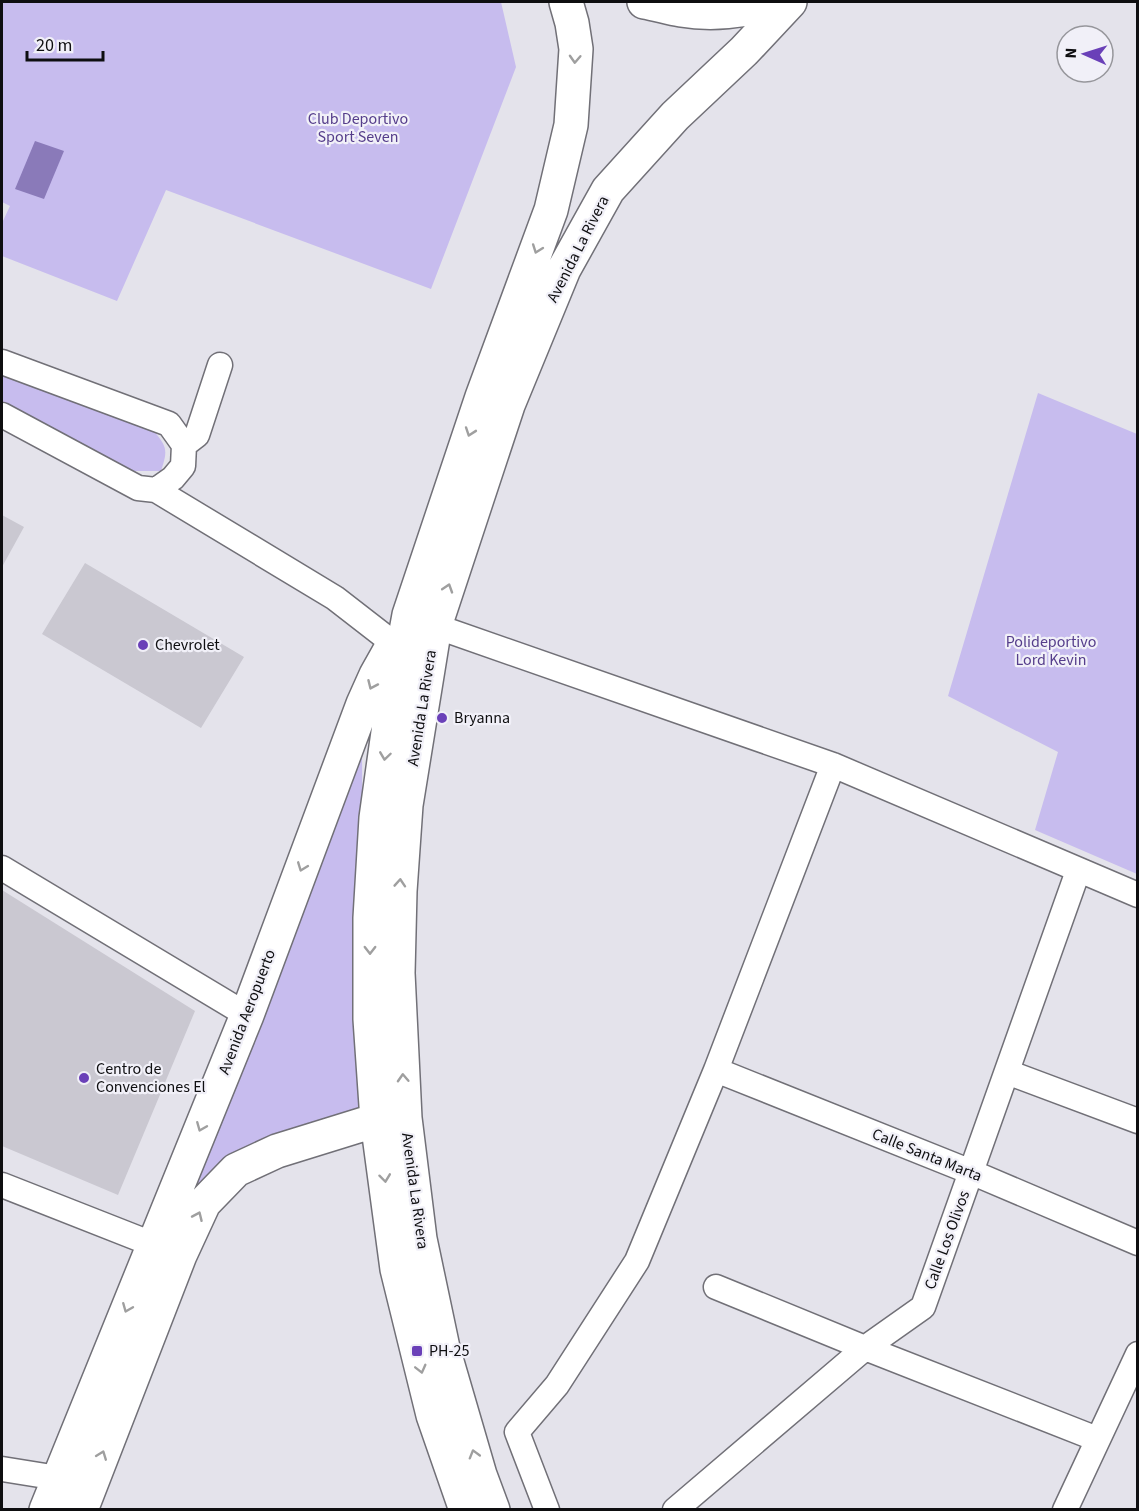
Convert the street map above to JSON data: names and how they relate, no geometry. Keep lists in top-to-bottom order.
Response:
{
  "streets": {
    "main road": ["Avenida La Rivera", "Avenida Aeropuerto"],
    "street": ["Calle Santa Marta", "Calle Los Olivos"]
  },
  "crossings": [
    ["Avenida La Rivera", "Avenida Aeropuerto"],
    ["Calle Santa Marta", "Calle Los Olivos"]
  ],
  "parks": ["Club Deportivo Sport Seven", "Polideportivo Lord Kevin"],
  "places": {
    "other": ["Chevrolet", "Bryanna", "Centro de Convenciones El"],
    "transit": ["PH-25"]
  },
  "scale_bar": "20 m",
  "north": "left"
}
